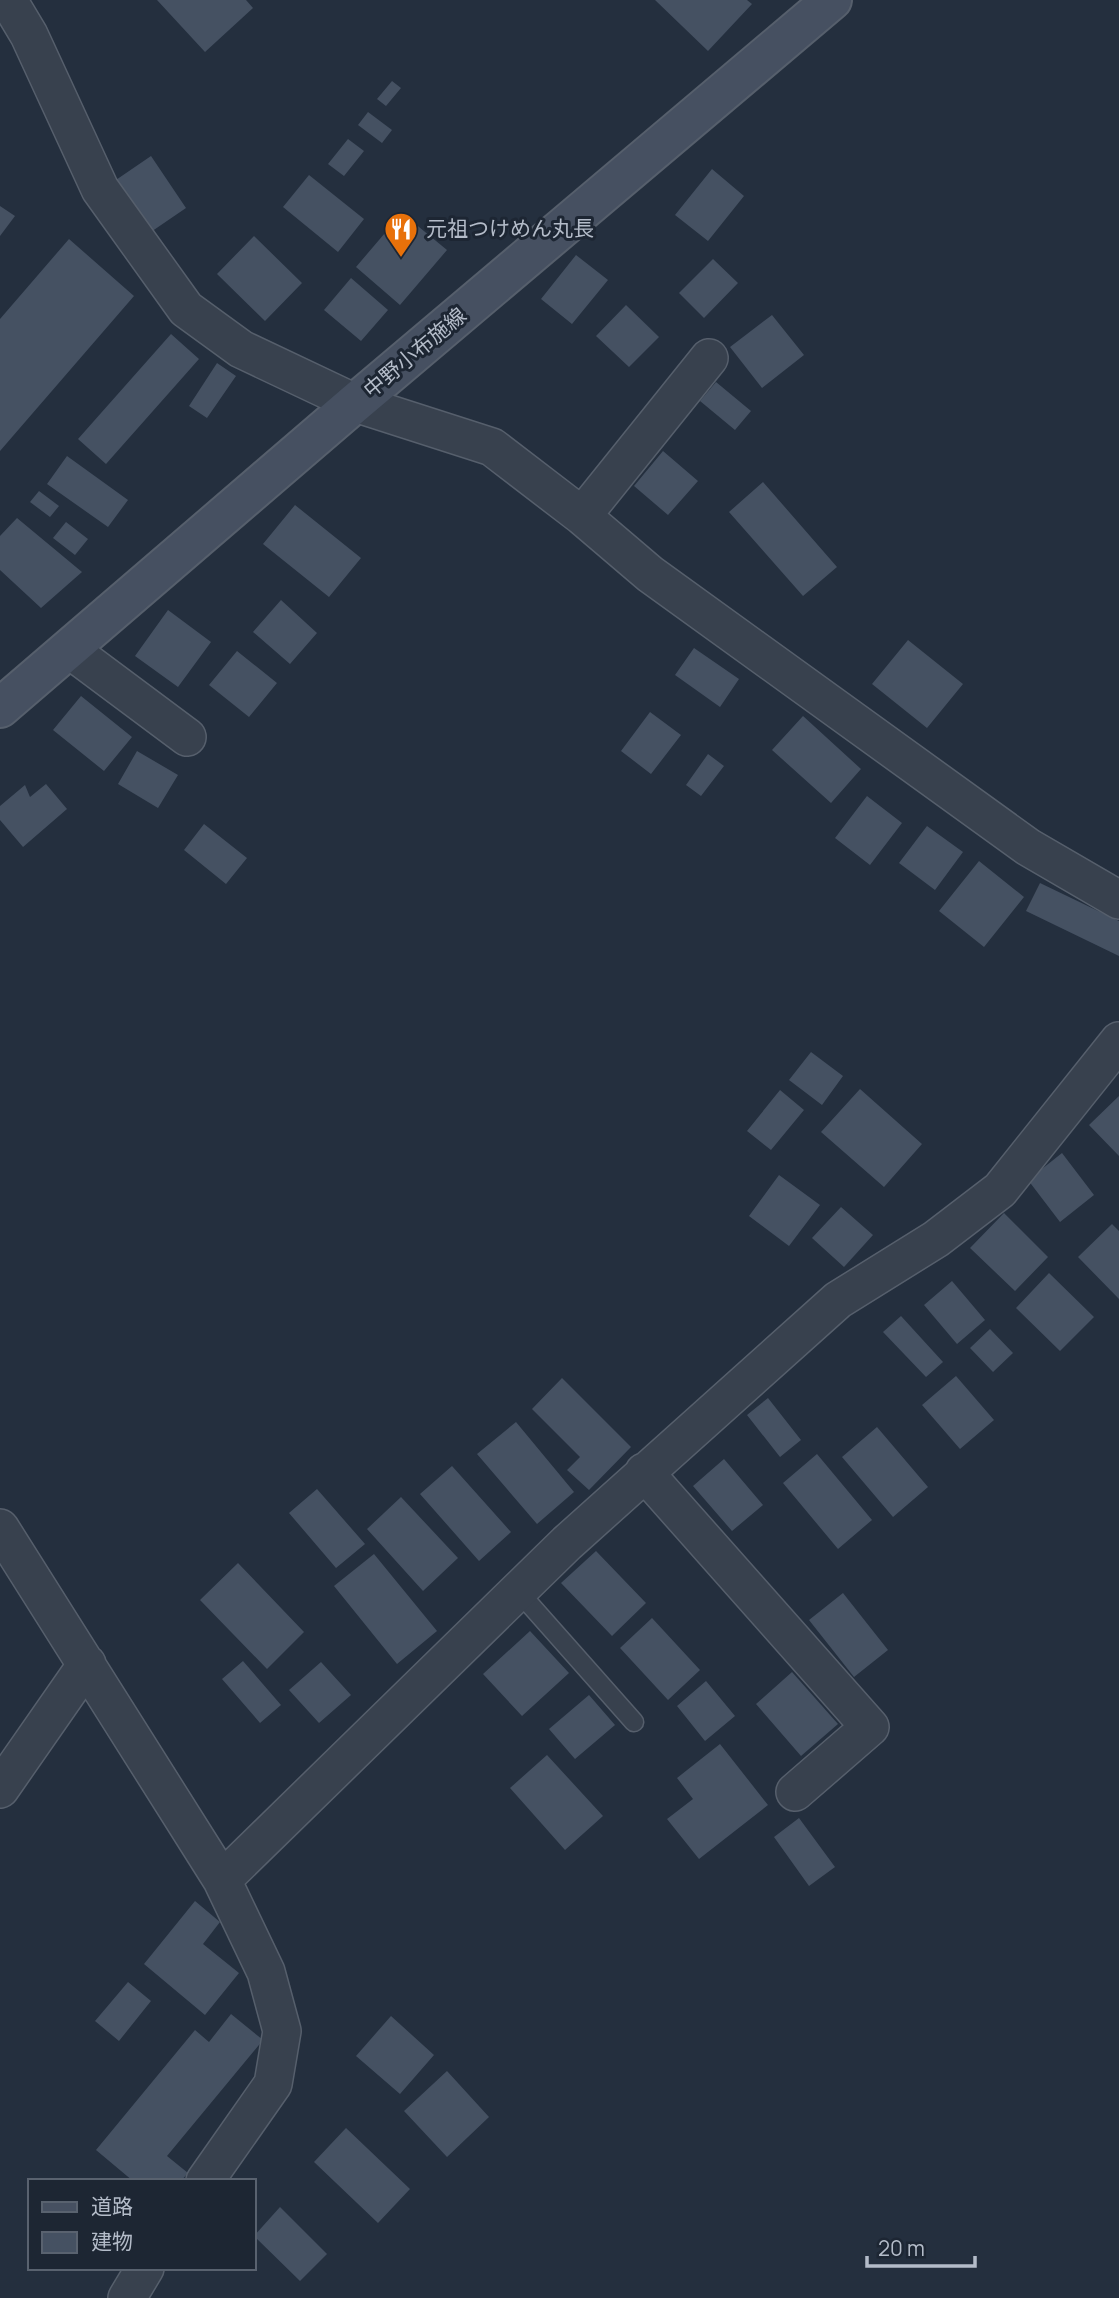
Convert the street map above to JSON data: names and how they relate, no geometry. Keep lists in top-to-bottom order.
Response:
{
  "streets": {
    "main road": ["中野小布施線"]
  },
  "places": {
    "restaurant": ["元祖つけめん丸長"]
  },
  "legend": ["道路", "建物"],
  "scale_bar": "20 m"
}
